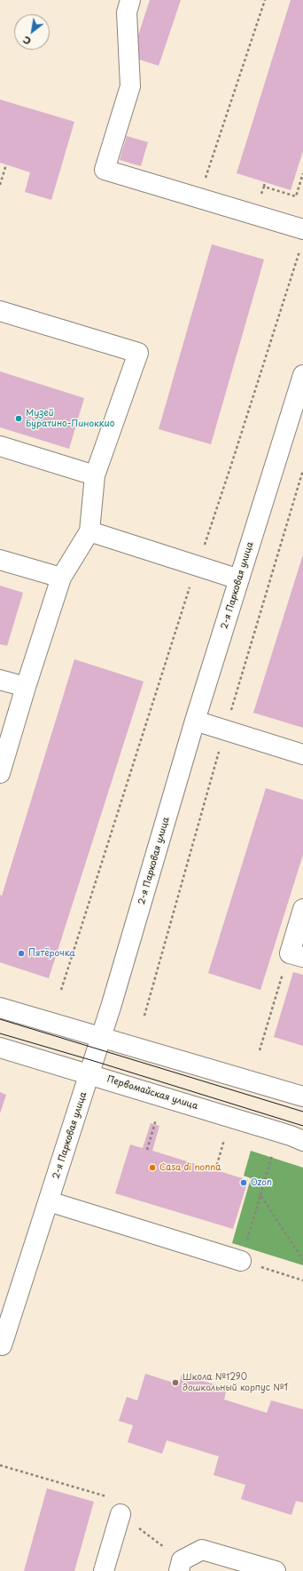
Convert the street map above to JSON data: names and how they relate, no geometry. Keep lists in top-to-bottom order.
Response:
{
  "streets": {
    "street": ["2-я Парковая улица", "Первомайская улица"]
  },
  "crossings": [
    ["2-я Парковая улица", "Первомайская улица"]
  ],
  "places": [
    "Музей Буратино-Пиноккио",
    "Пятёрочка",
    "Casa di nonna",
    "Ozon",
    "Школа №1290 дошкольный корпус №1"
  ],
  "north": "bottom left"
}
